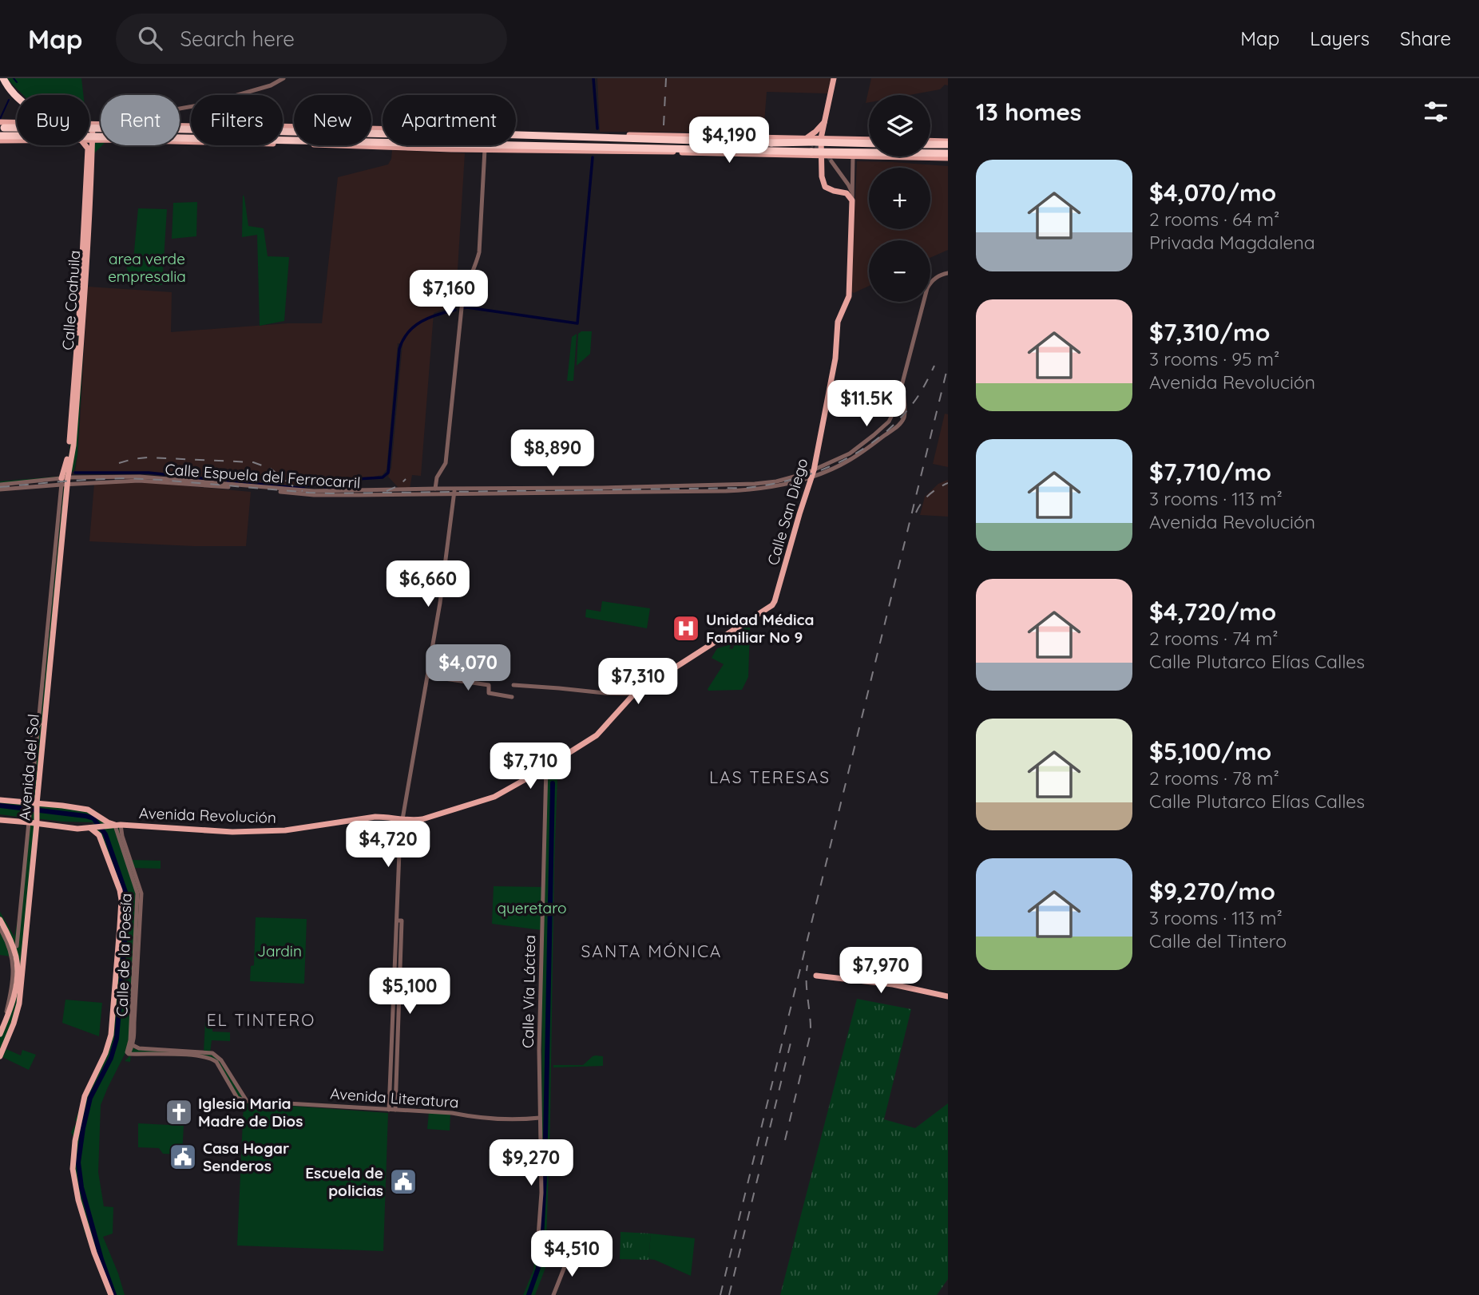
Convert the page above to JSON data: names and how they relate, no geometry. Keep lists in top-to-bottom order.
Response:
{
  "streets": {
    "main road": [
      "Calle Coahuila",
      "Calle San Diego",
      "Avenida del Sol",
      "Avenida Revolución"
    ],
    "street": [
      "Calle Espuela del Ferrocarril",
      "Calle de la Poesía",
      "Calle Vía Láctea",
      "Avenida Literatura"
    ]
  },
  "crossings": [
    ["Calle Coahuila", "Calle Espuela del Ferrocarril"],
    ["Calle Coahuila", "Avenida del Sol"],
    ["Calle Espuela del Ferrocarril", "Calle San Diego"],
    ["Calle Espuela del Ferrocarril", "Avenida del Sol"],
    ["Calle San Diego", "Avenida Revolución"],
    ["Avenida del Sol", "Avenida Revolución"],
    ["Avenida Revolución", "Calle de la Poesía"],
    ["Avenida Revolución", "Calle Vía Láctea"],
    ["Calle de la Poesía", "Avenida Literatura"],
    ["Calle Vía Láctea", "Avenida Literatura"]
  ],
  "districts": ["LAS TERESAS", "SANTA MÓNICA", "EL TINTERO"],
  "parks": ["area verde empresalia", "queretaro", "Jardin"],
  "places": {
    "hospital": ["Unidad Médica Familiar No 9"],
    "church": ["Iglesia Maria Madre de Dios"],
    "public building": ["Casa Hogar Senderos", "Escuela de policias"]
  },
  "page": {
    "header": "Map",
    "search": "Search here",
    "nav": ["Map", "Layers", "Share"],
    "heading": "13 homes",
    "map_buttons": ["+", "−"],
    "chip": [
      "Buy",
      "Rent",
      "Filters",
      "New",
      "Apartment"
    ],
    "price": [
      "$4,190",
      "$7,160",
      "$11.5K",
      "$8,890",
      "$6,660",
      "$4,070",
      "$7,310",
      "$7,710",
      "$4,720",
      "$7,970",
      "$5,100",
      "$9,270",
      "$4,510"
    ],
    "list": [
      {
        "name": "$4,070/mo",
        "note": "2 rooms · 64 m² · Privada Magdalena"
      },
      {
        "name": "$7,310/mo",
        "note": "3 rooms · 95 m² · Avenida Revolución"
      },
      {
        "name": "$7,710/mo",
        "note": "3 rooms · 113 m² · Avenida Revolución"
      },
      {
        "name": "$4,720/mo",
        "note": "2 rooms · 74 m² · Calle Plutarco Elías Calles"
      },
      {
        "name": "$5,100/mo",
        "note": "2 rooms · 78 m² · Calle Plutarco Elías Calles"
      },
      {
        "name": "$9,270/mo",
        "note": "3 rooms · 113 m² · Calle del Tintero"
      }
    ]
  }
}
